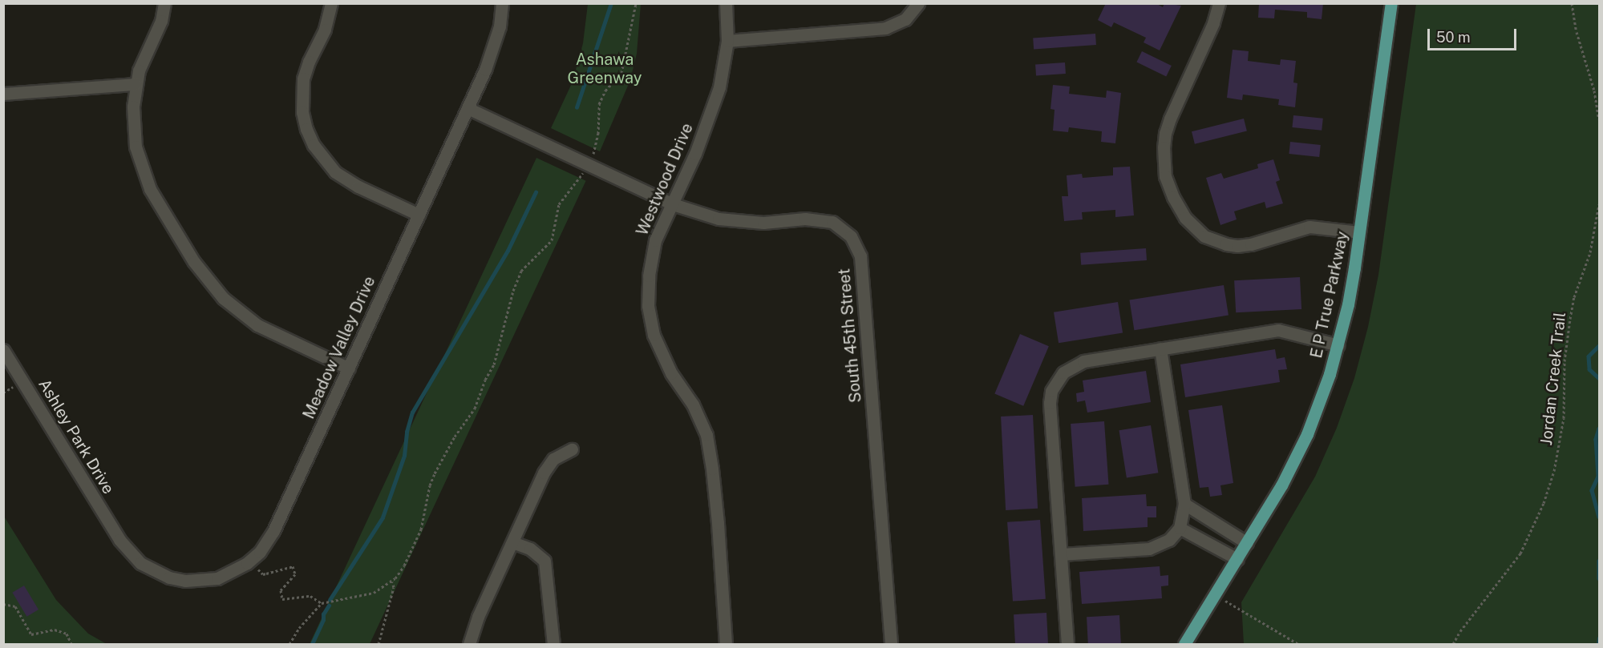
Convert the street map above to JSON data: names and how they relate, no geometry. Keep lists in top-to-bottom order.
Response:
{
  "streets": {
    "main road": ["E P True Parkway"],
    "street": [
      "Westwood Drive",
      "South 45th Street",
      "Meadow Valley Drive",
      "Ashley Park Drive"
    ],
    "path": ["Jordan Creek Trail"]
  },
  "crossings": [
    ["Westwood Drive", "South 45th Street"],
    ["South 45th Street", "Meadow Valley Drive"],
    ["Meadow Valley Drive", "Ashley Park Drive"]
  ],
  "parks": ["Ashawa Greenway"],
  "scale_bar": "50 m"
}
